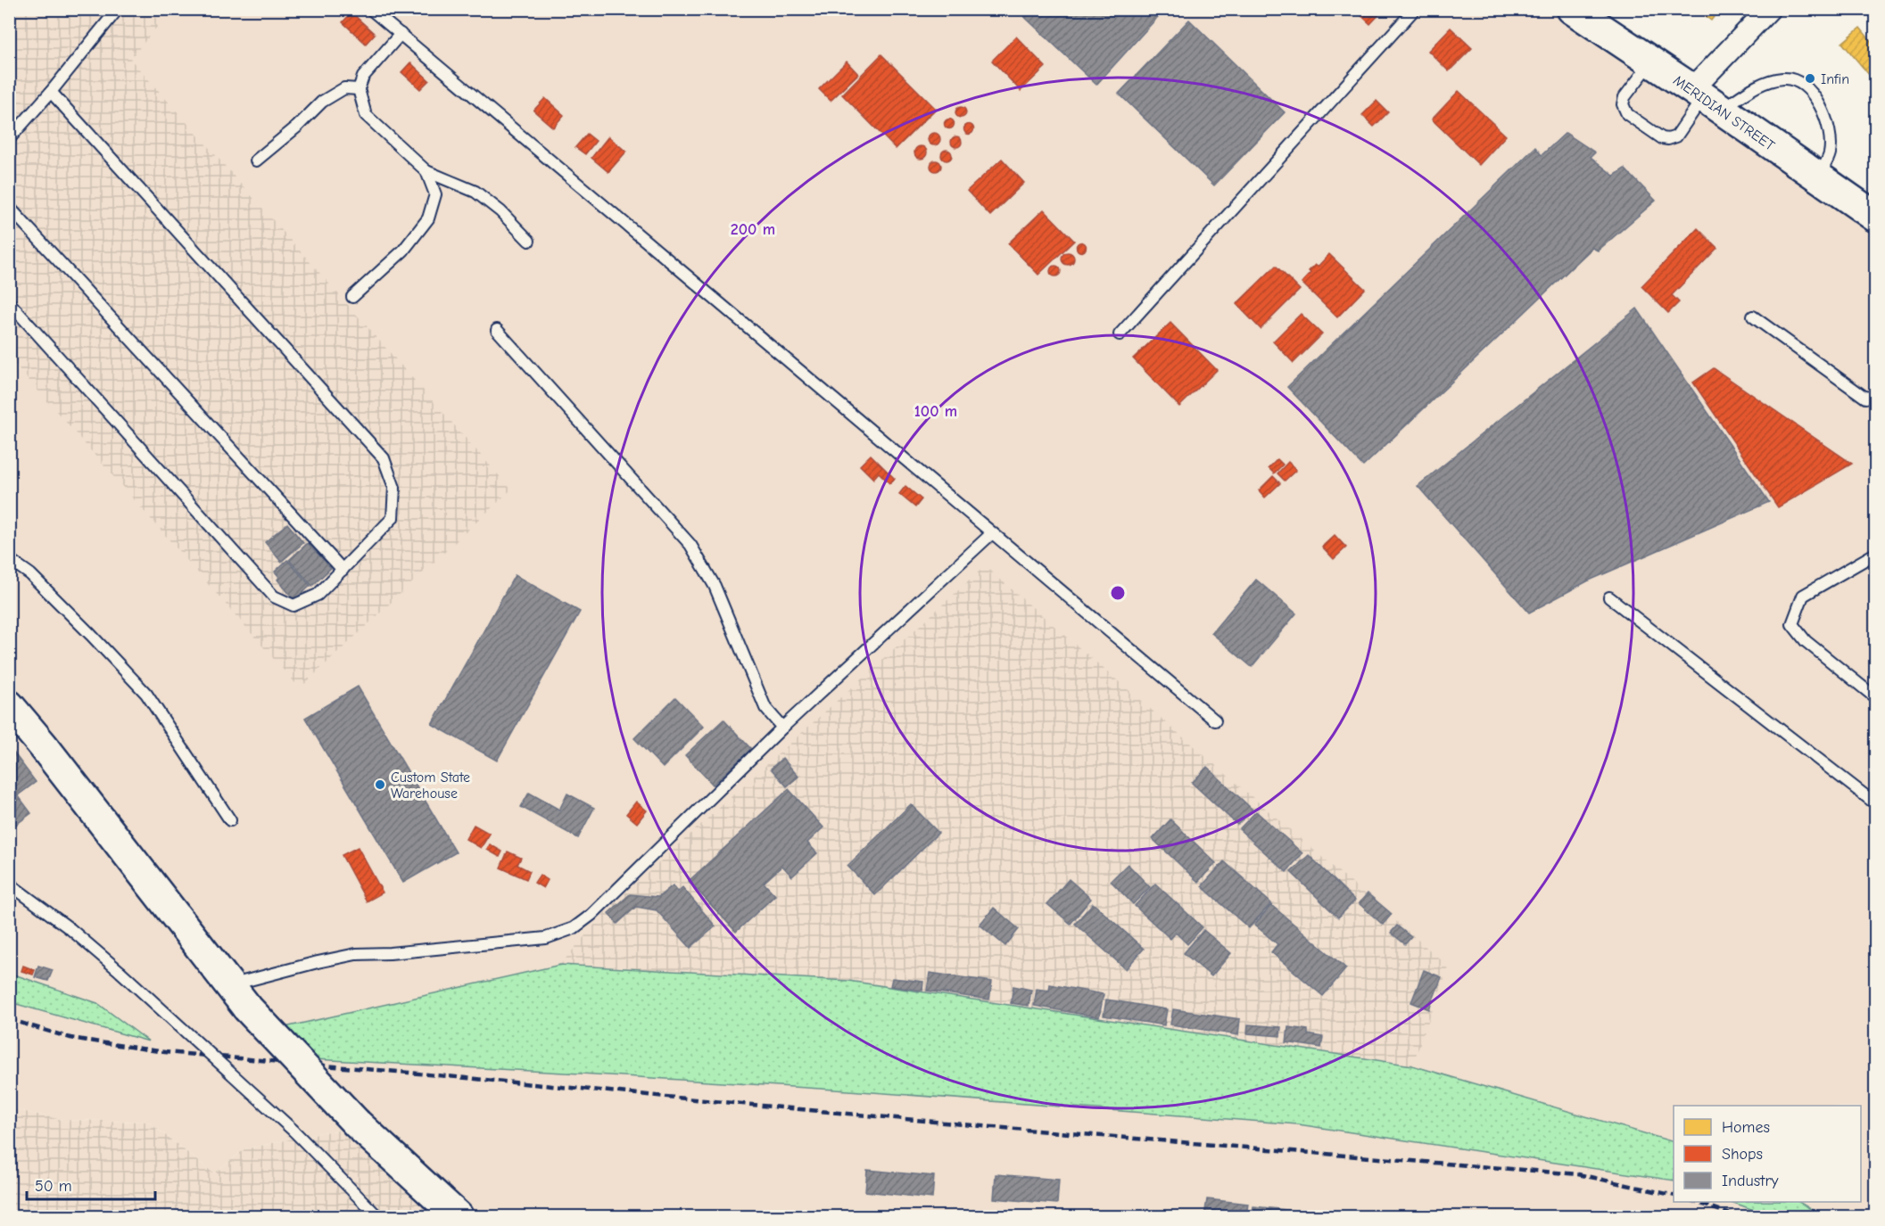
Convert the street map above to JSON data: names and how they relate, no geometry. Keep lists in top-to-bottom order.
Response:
{
  "streets": {
    "main road": ["MERIDIAN STREET"]
  },
  "places": ["Infin", "Custom State Warehouse"],
  "legend": ["Homes", "Shops", "Industry"],
  "scale_bar": "50 m",
  "rings": ["200 m", "100 m"]
}
